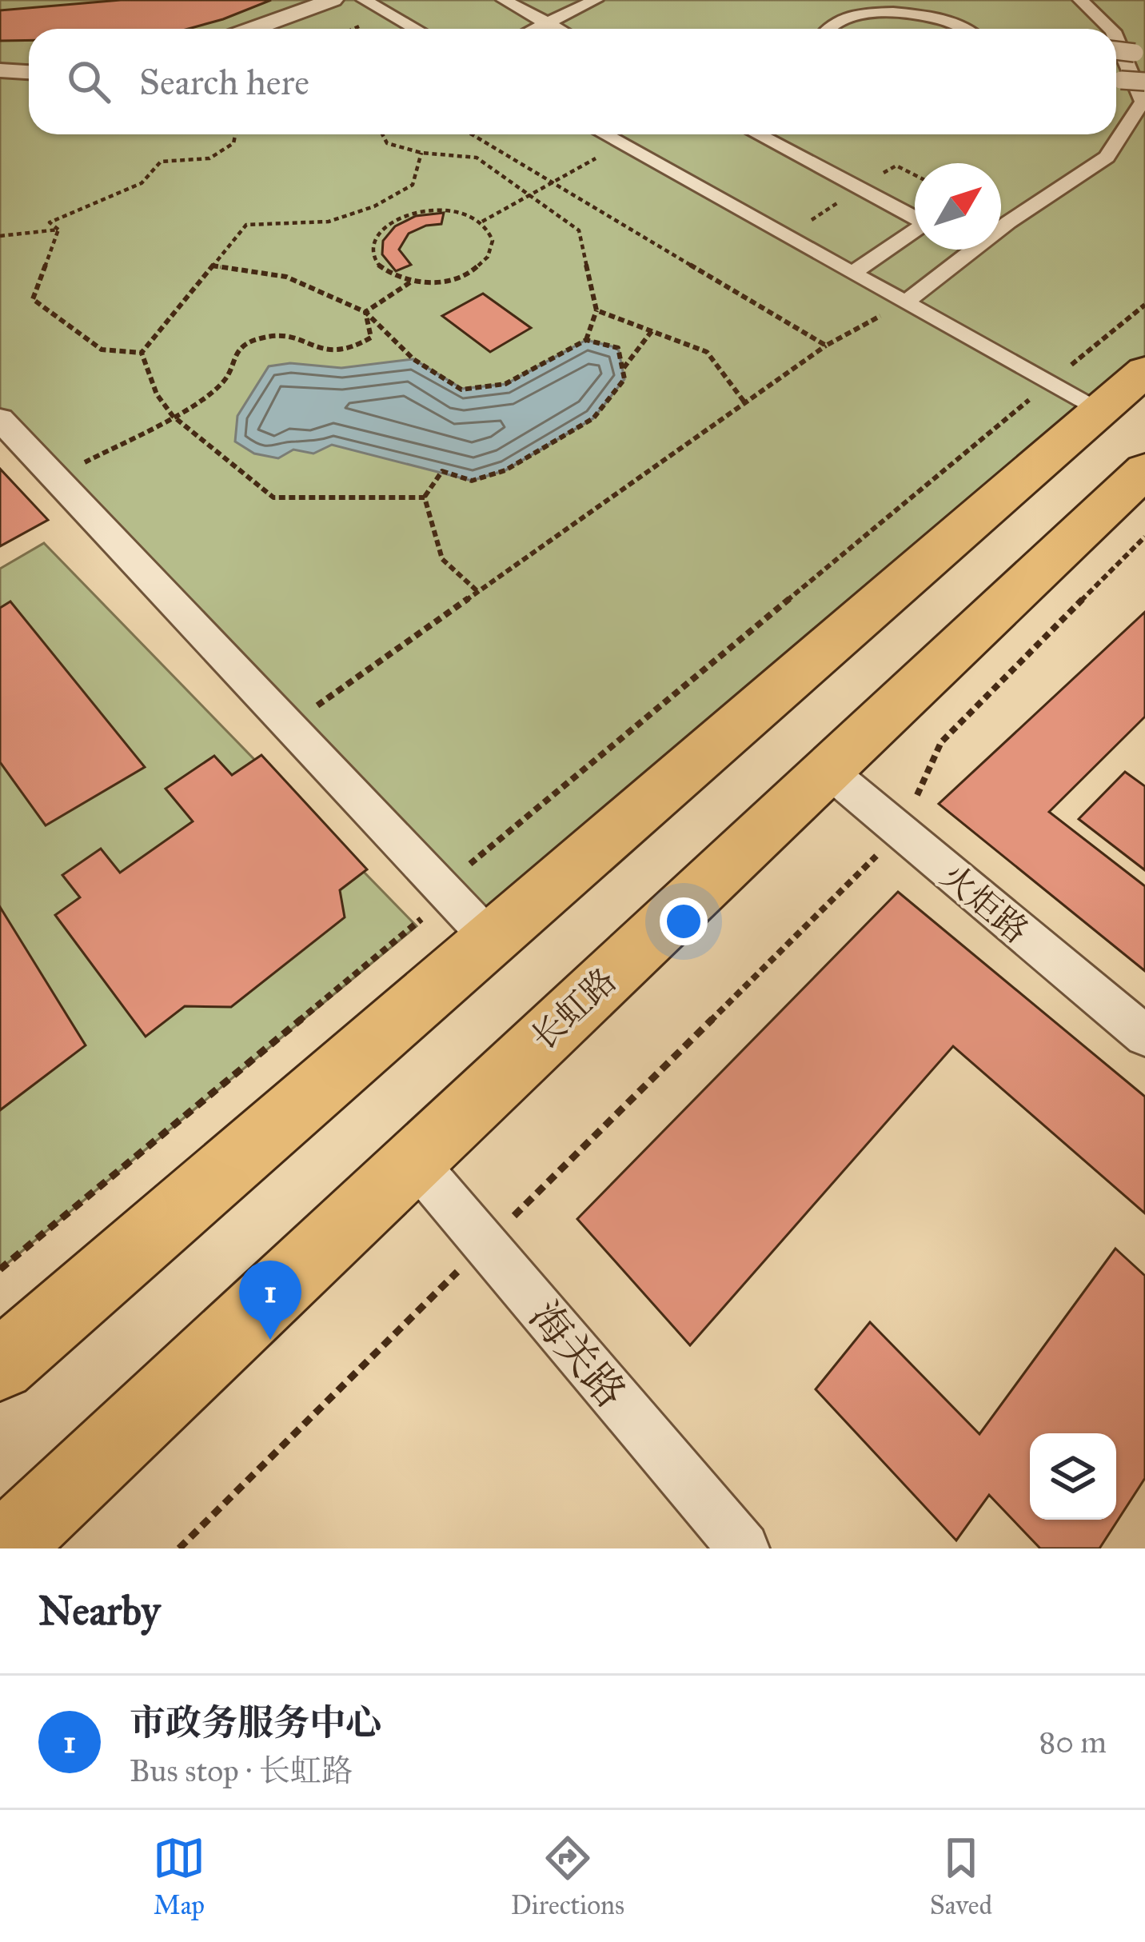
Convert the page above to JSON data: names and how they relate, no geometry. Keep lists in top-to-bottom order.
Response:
{
  "streets": {
    "highway": ["长虹路"],
    "street": ["火炬路", "海关路"]
  },
  "crossings": [
    ["火炬路", "长虹路"],
    ["长虹路", "海关路"]
  ],
  "north": "top right",
  "page": {
    "search": "Search here",
    "pins": "1",
    "heading": "Nearby",
    "list": [
      {
        "mark": "1",
        "name": "市政务服务中心",
        "note": "Bus stop · 长虹路",
        "value": "80 m"
      }
    ],
    "nav": ["Map", "Directions", "Saved"]
  }
}
